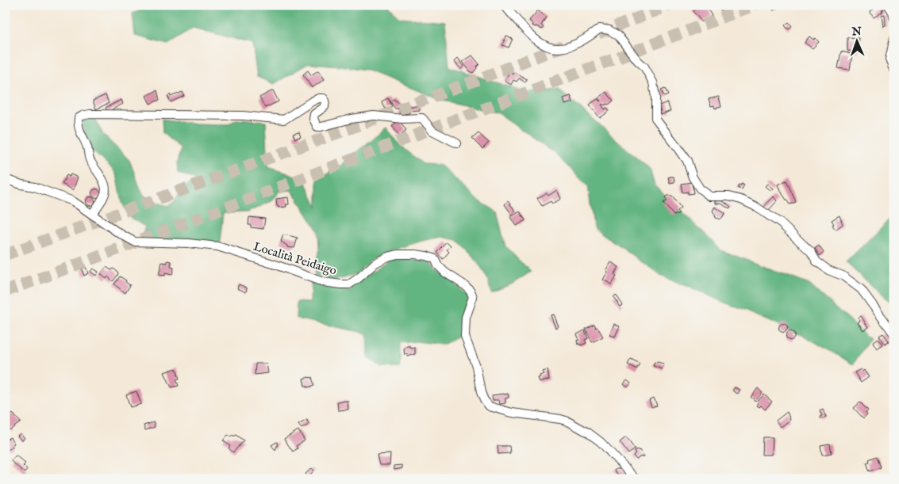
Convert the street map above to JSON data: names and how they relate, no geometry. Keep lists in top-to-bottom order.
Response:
{
  "streets": {
    "street": ["Località Peidaigo"]
  },
  "north": "top"
}
